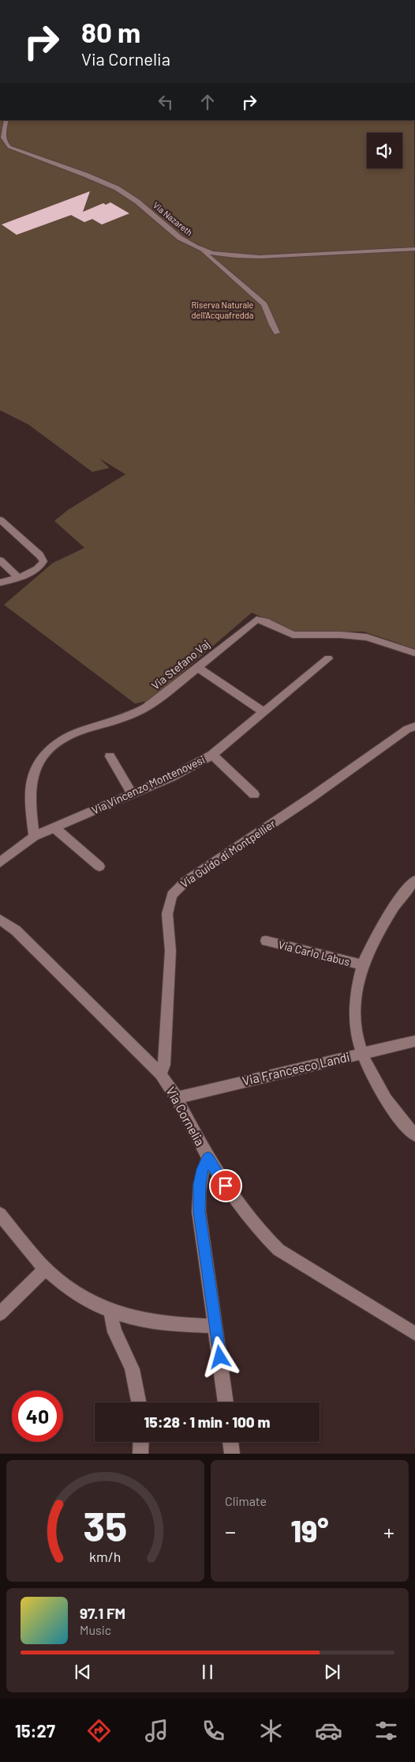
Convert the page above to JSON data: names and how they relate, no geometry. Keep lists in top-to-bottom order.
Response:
{
  "streets": {
    "street": [
      "Via Nazareth",
      "Via Stefano Vaj",
      "Via Vincenzo Montenovesi",
      "Via Guido di Montpellier",
      "Via Carlo Labus",
      "Via Francesco Landi",
      "Via Cornelia"
    ]
  },
  "crossings": [
    ["Via Stefano Vaj", "Via Vincenzo Montenovesi"],
    ["Via Guido di Montpellier", "Via Cornelia"],
    ["Via Francesco Landi", "Via Cornelia"]
  ],
  "parks": ["Riserva Naturale dell'Acquafredda"],
  "page": {
    "turn": ["80 m", "Via Cornelia"],
    "limit": "40",
    "trip": "15:28 · 1 min · 100 m",
    "tile": "Climate",
    "heat": ["−", "19°", "+"],
    "song": ["97.1 FM", "Music"],
    "tabs": "15:27",
    "gauge": ["35", "km/h"]
  }
}
